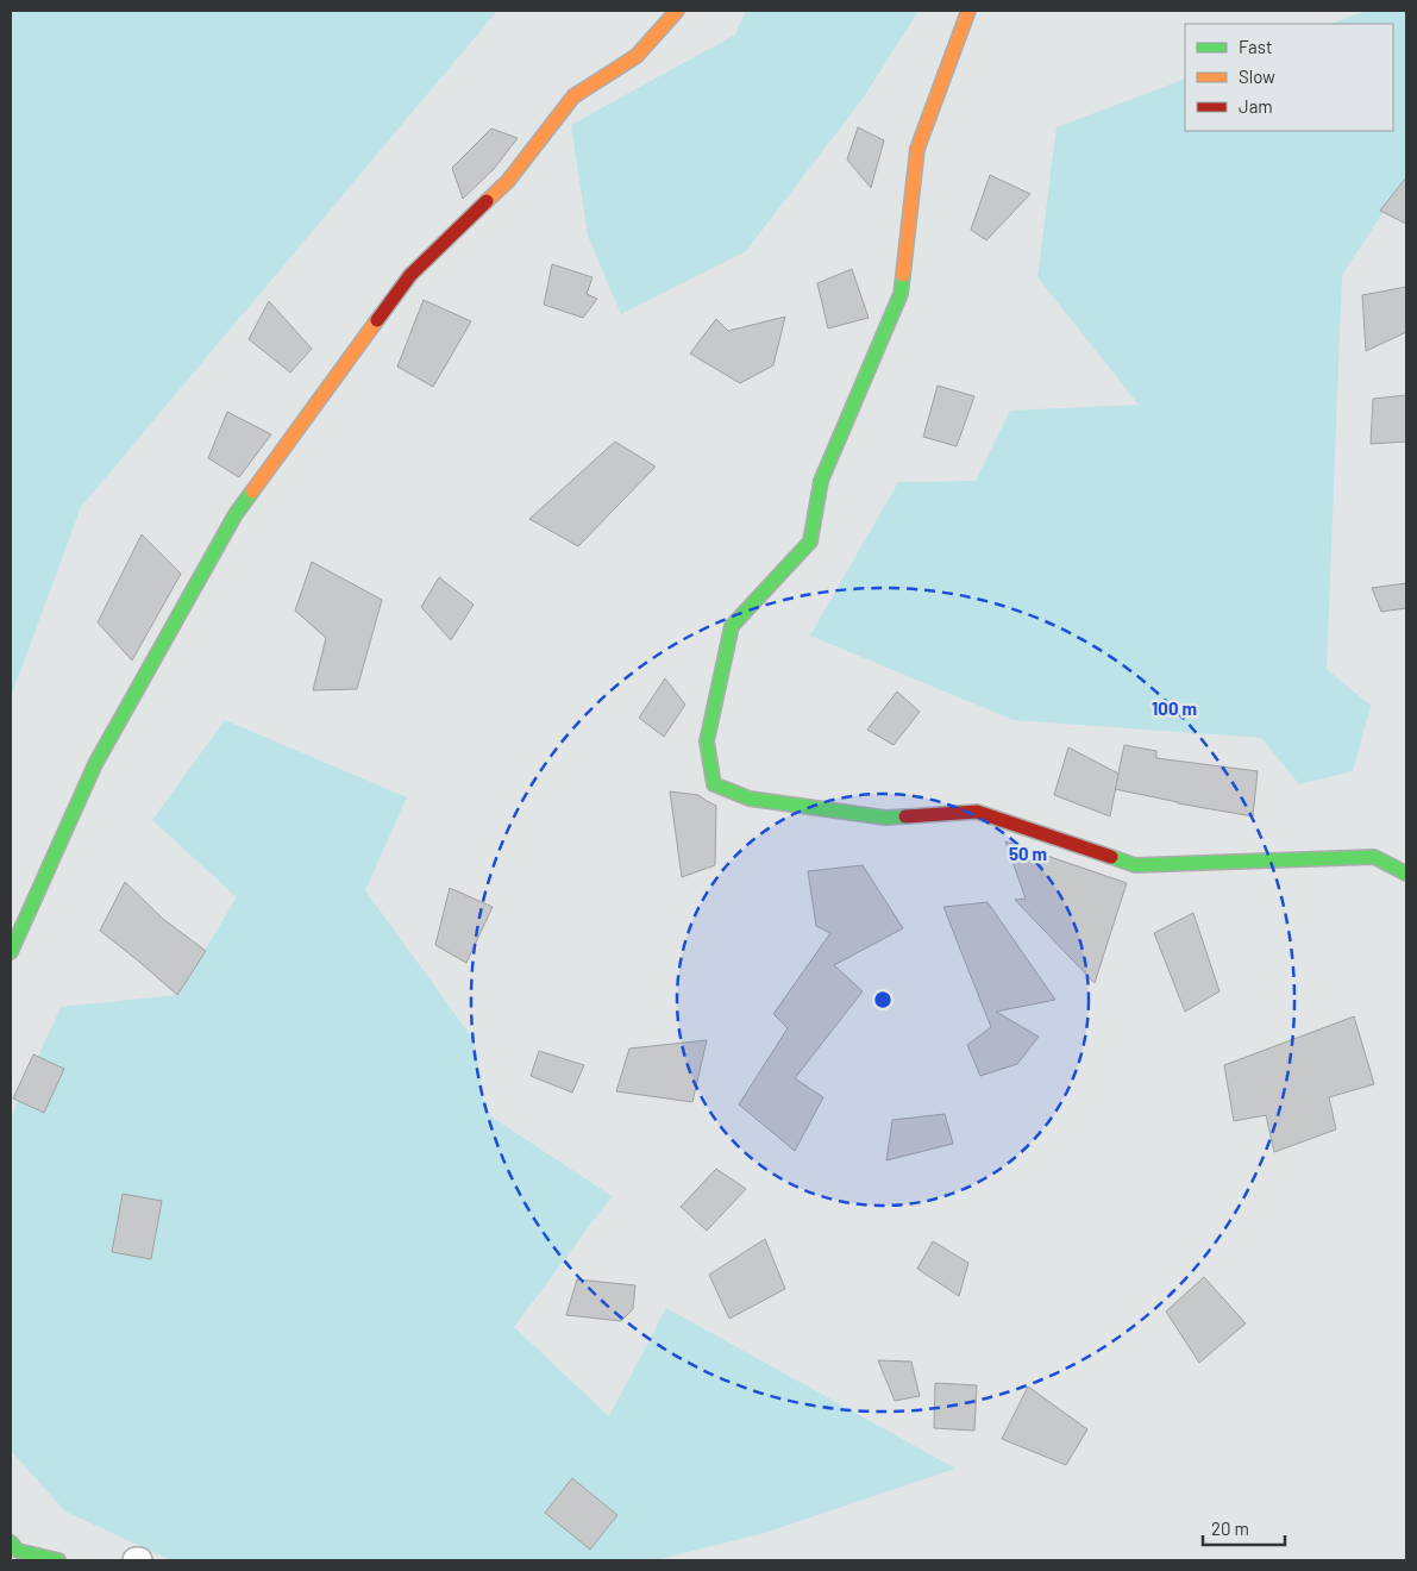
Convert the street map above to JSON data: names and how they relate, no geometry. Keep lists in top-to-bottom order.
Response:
{
  "legend": ["Fast", "Slow", "Jam"],
  "scale_bar": "20 m",
  "rings": ["100 m", "50 m"]
}
